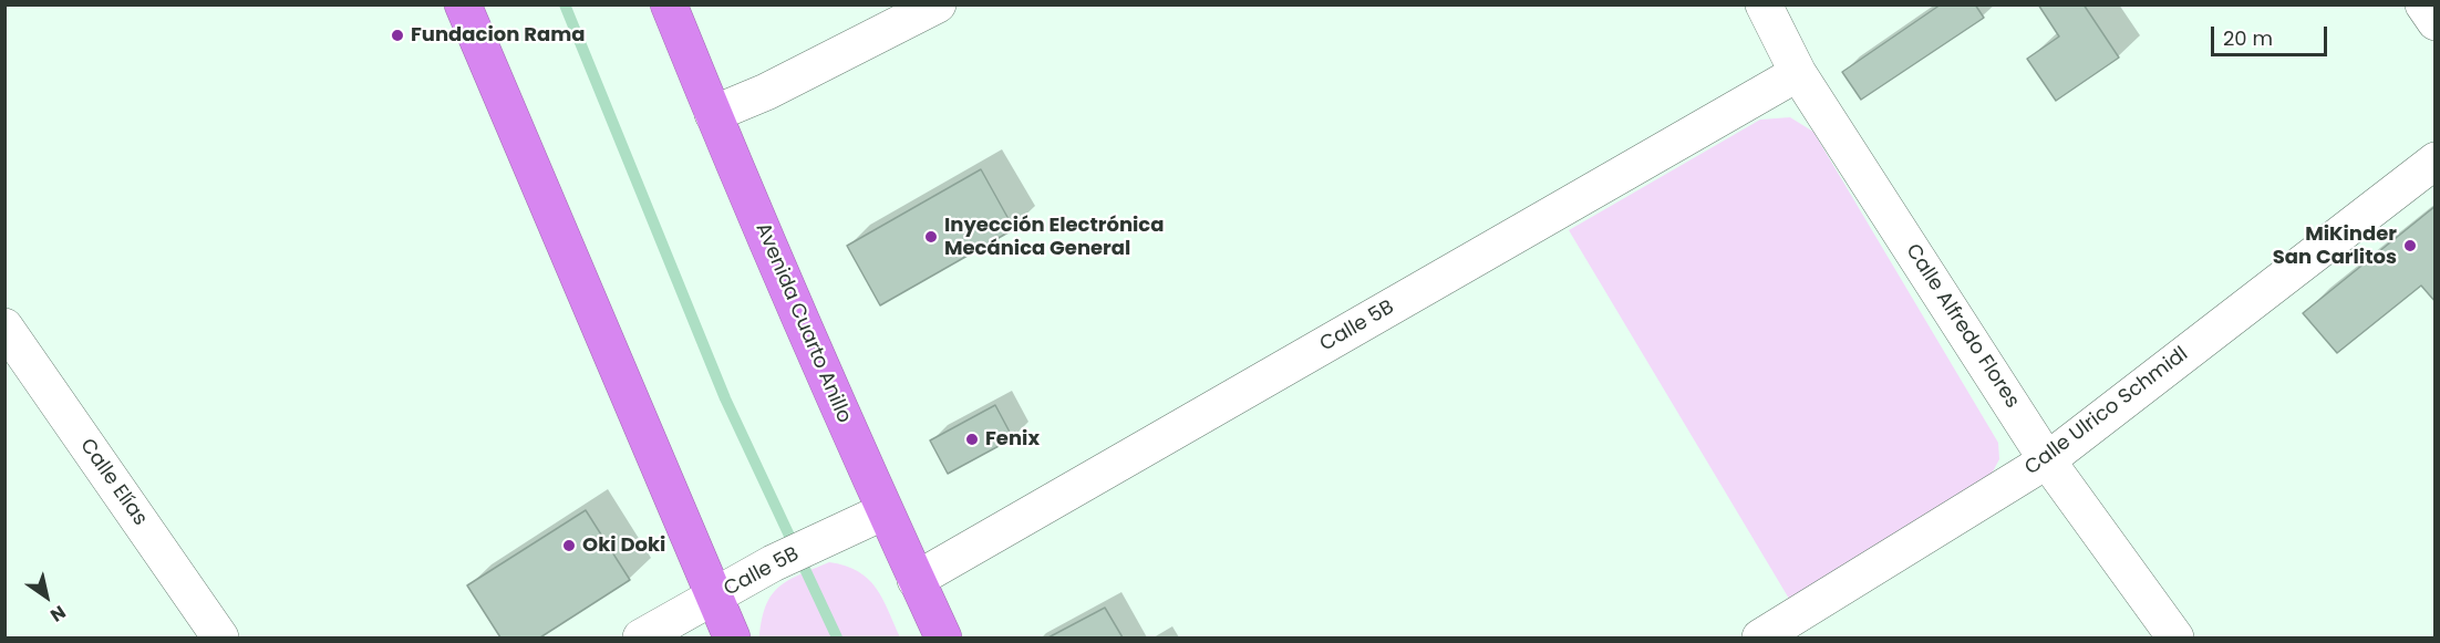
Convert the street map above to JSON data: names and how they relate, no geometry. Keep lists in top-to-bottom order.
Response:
{
  "streets": {
    "highway": ["Avenida Cuarto Anillo"],
    "street": [
      "Calle 5B",
      "Calle Alfredo Flores",
      "Calle Ulrico Schmidl",
      "Calle Elías"
    ]
  },
  "crossings": [
    ["Avenida Cuarto Anillo", "Calle 5B"],
    ["Calle 5B", "Calle Alfredo Flores"],
    ["Calle Alfredo Flores", "Calle Ulrico Schmidl"]
  ],
  "places": [
    "Fundacion Rama",
    "Inyección Electrónica Mecánica General",
    "MiKinder San Carlitos",
    "Fenix",
    "Oki Doki"
  ],
  "scale_bar": "20 m",
  "north": "bottom right"
}
